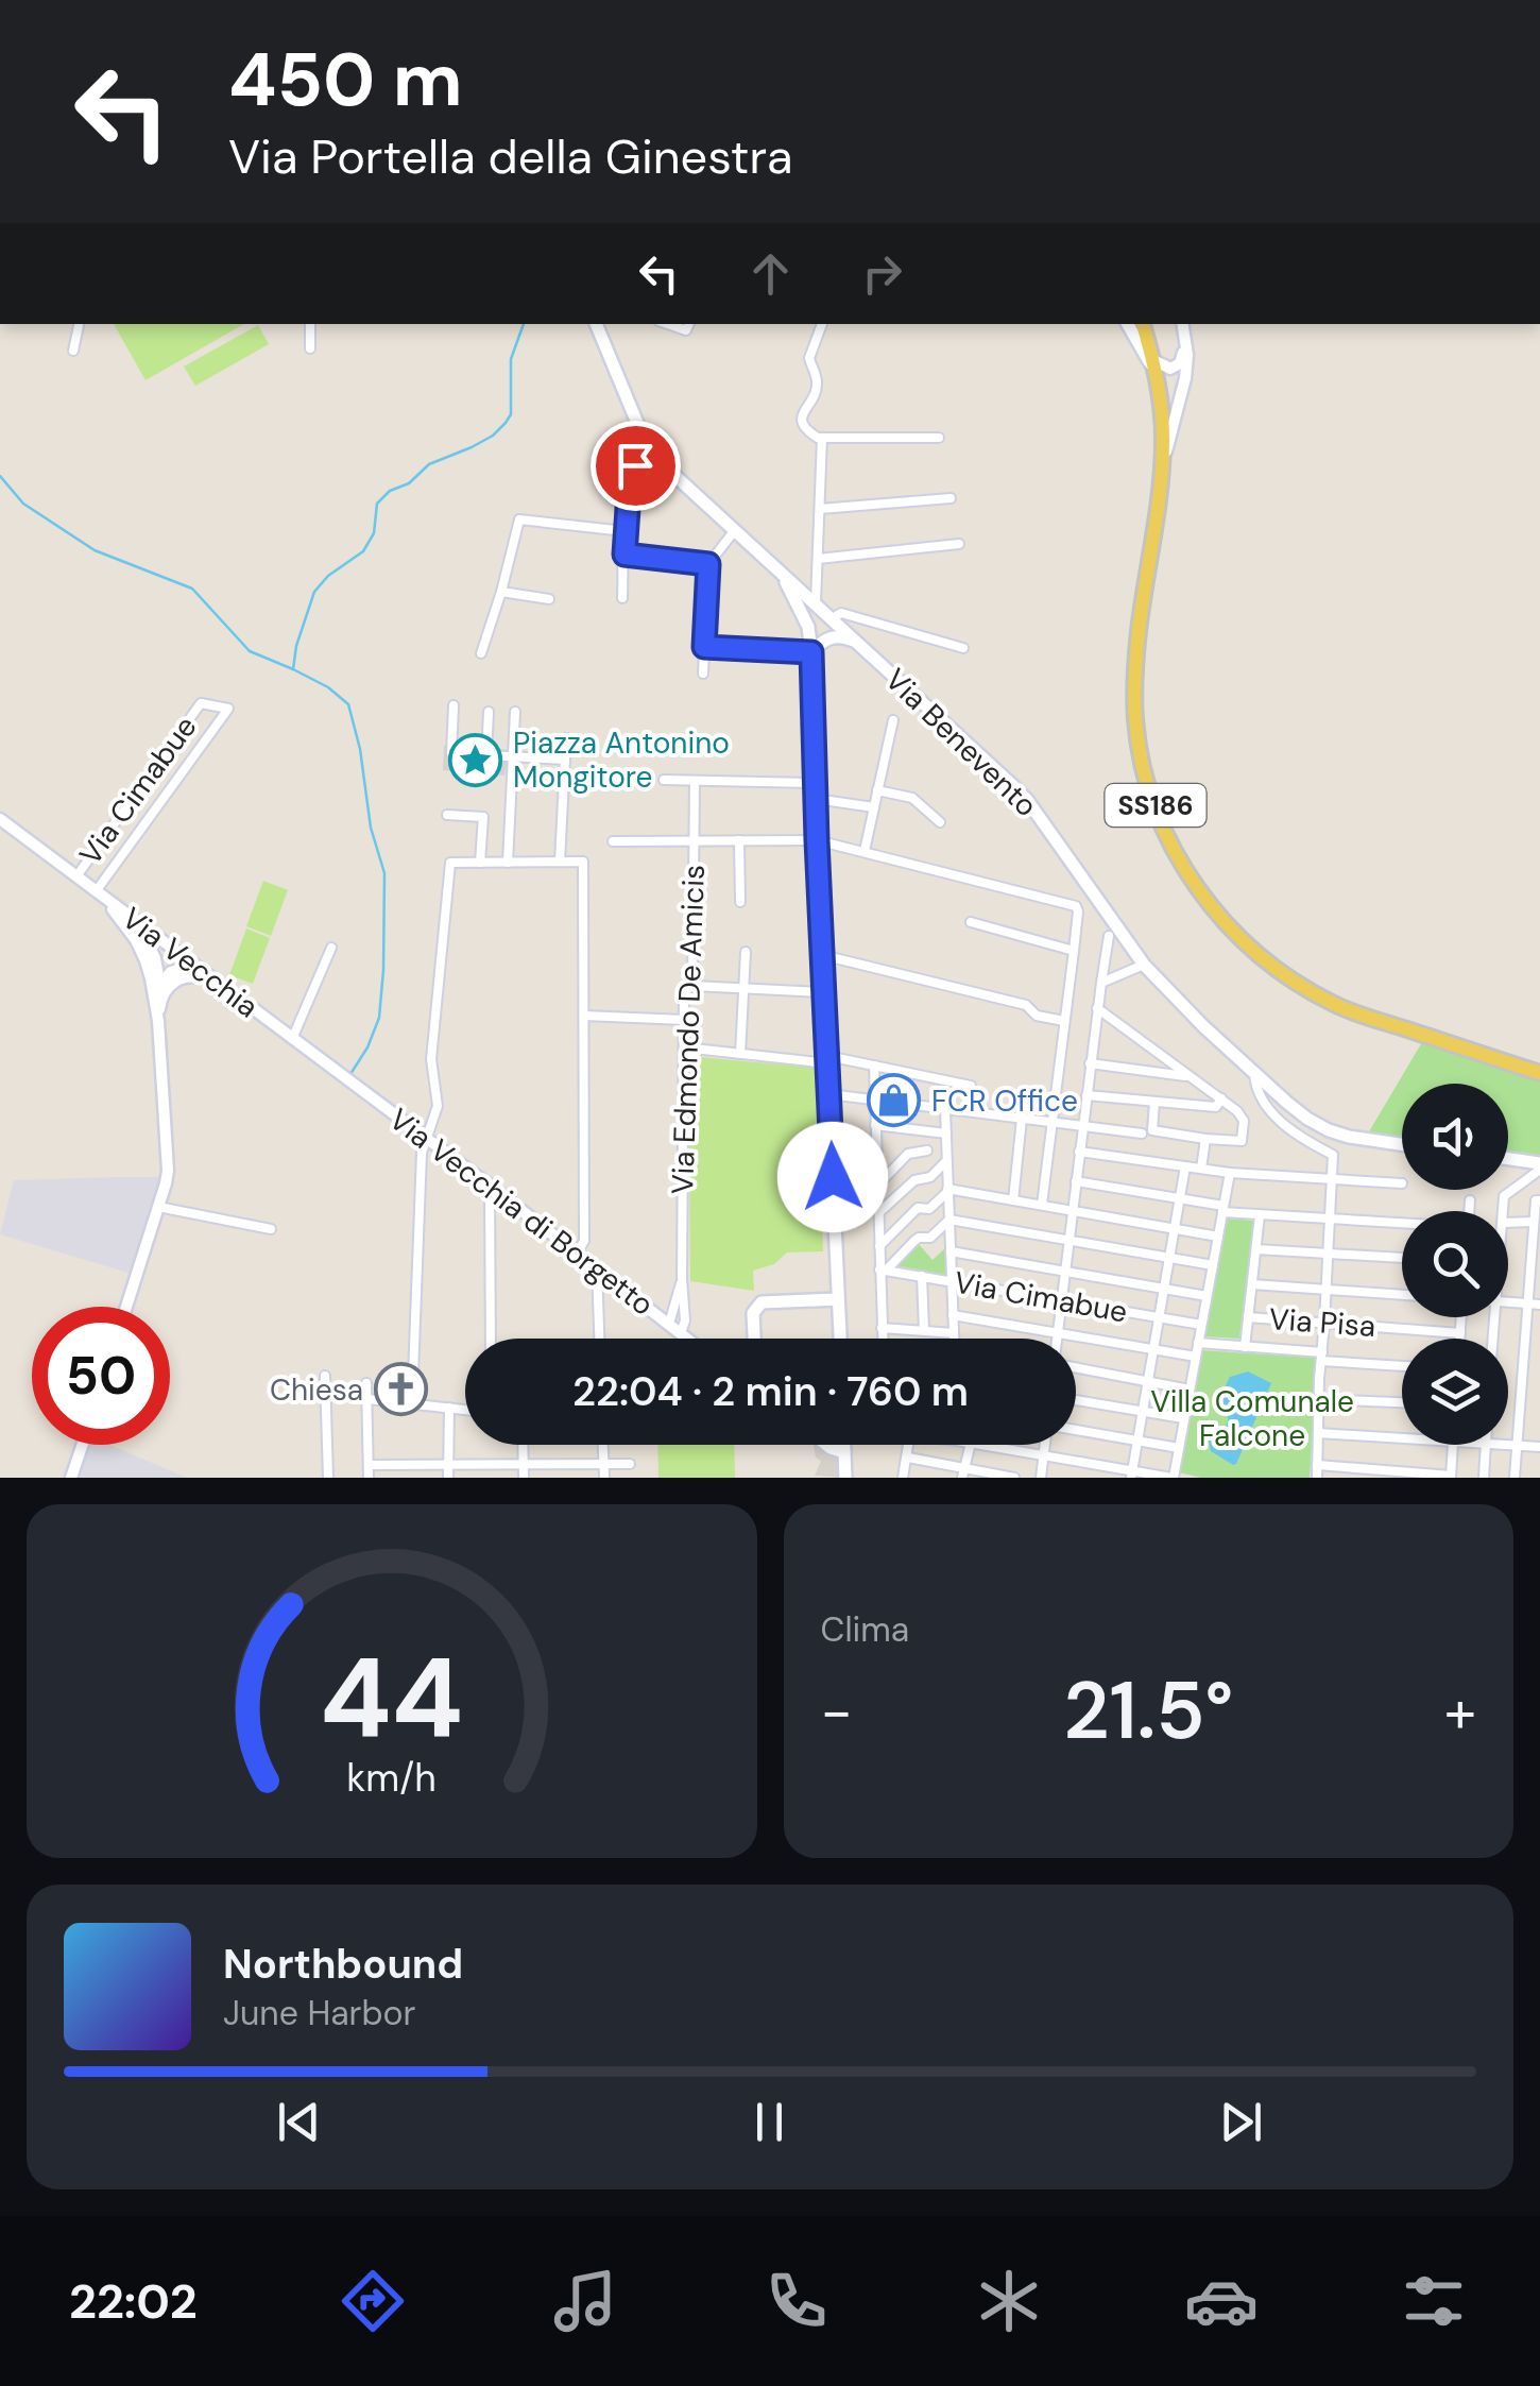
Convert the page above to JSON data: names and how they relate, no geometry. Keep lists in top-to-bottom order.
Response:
{
  "streets": {
    "main road": ["Via Benevento", "SS186"],
    "street": [
      "Via Cimabue",
      "Via Vecchia",
      "Via Edmondo De Amicis",
      "Via Vecchia di Borgetto",
      "Via Pisa"
    ]
  },
  "crossings": [
    ["Via Cimabue", "Via Vecchia"],
    ["Via Vecchia", "Via Vecchia di Borgetto"],
    ["Via Edmondo De Amicis", "Via Vecchia di Borgetto"]
  ],
  "parks": ["Villa Comunale Falcone"],
  "places": {
    "place": ["Piazza Antonino Mongitore"],
    "shop": ["FCR Office"],
    "church": ["Chiesa"]
  },
  "page": {
    "turn": ["450 m", "Via Portella della Ginestra"],
    "limit": "50",
    "trip": "22:04 · 2 min · 760 m",
    "tile": "Clima",
    "heat": ["−", "21.5°", "+"],
    "song": ["Northbound", "June Harbor"],
    "tabs": "22:02",
    "gauge": ["44", "km/h"]
  }
}
